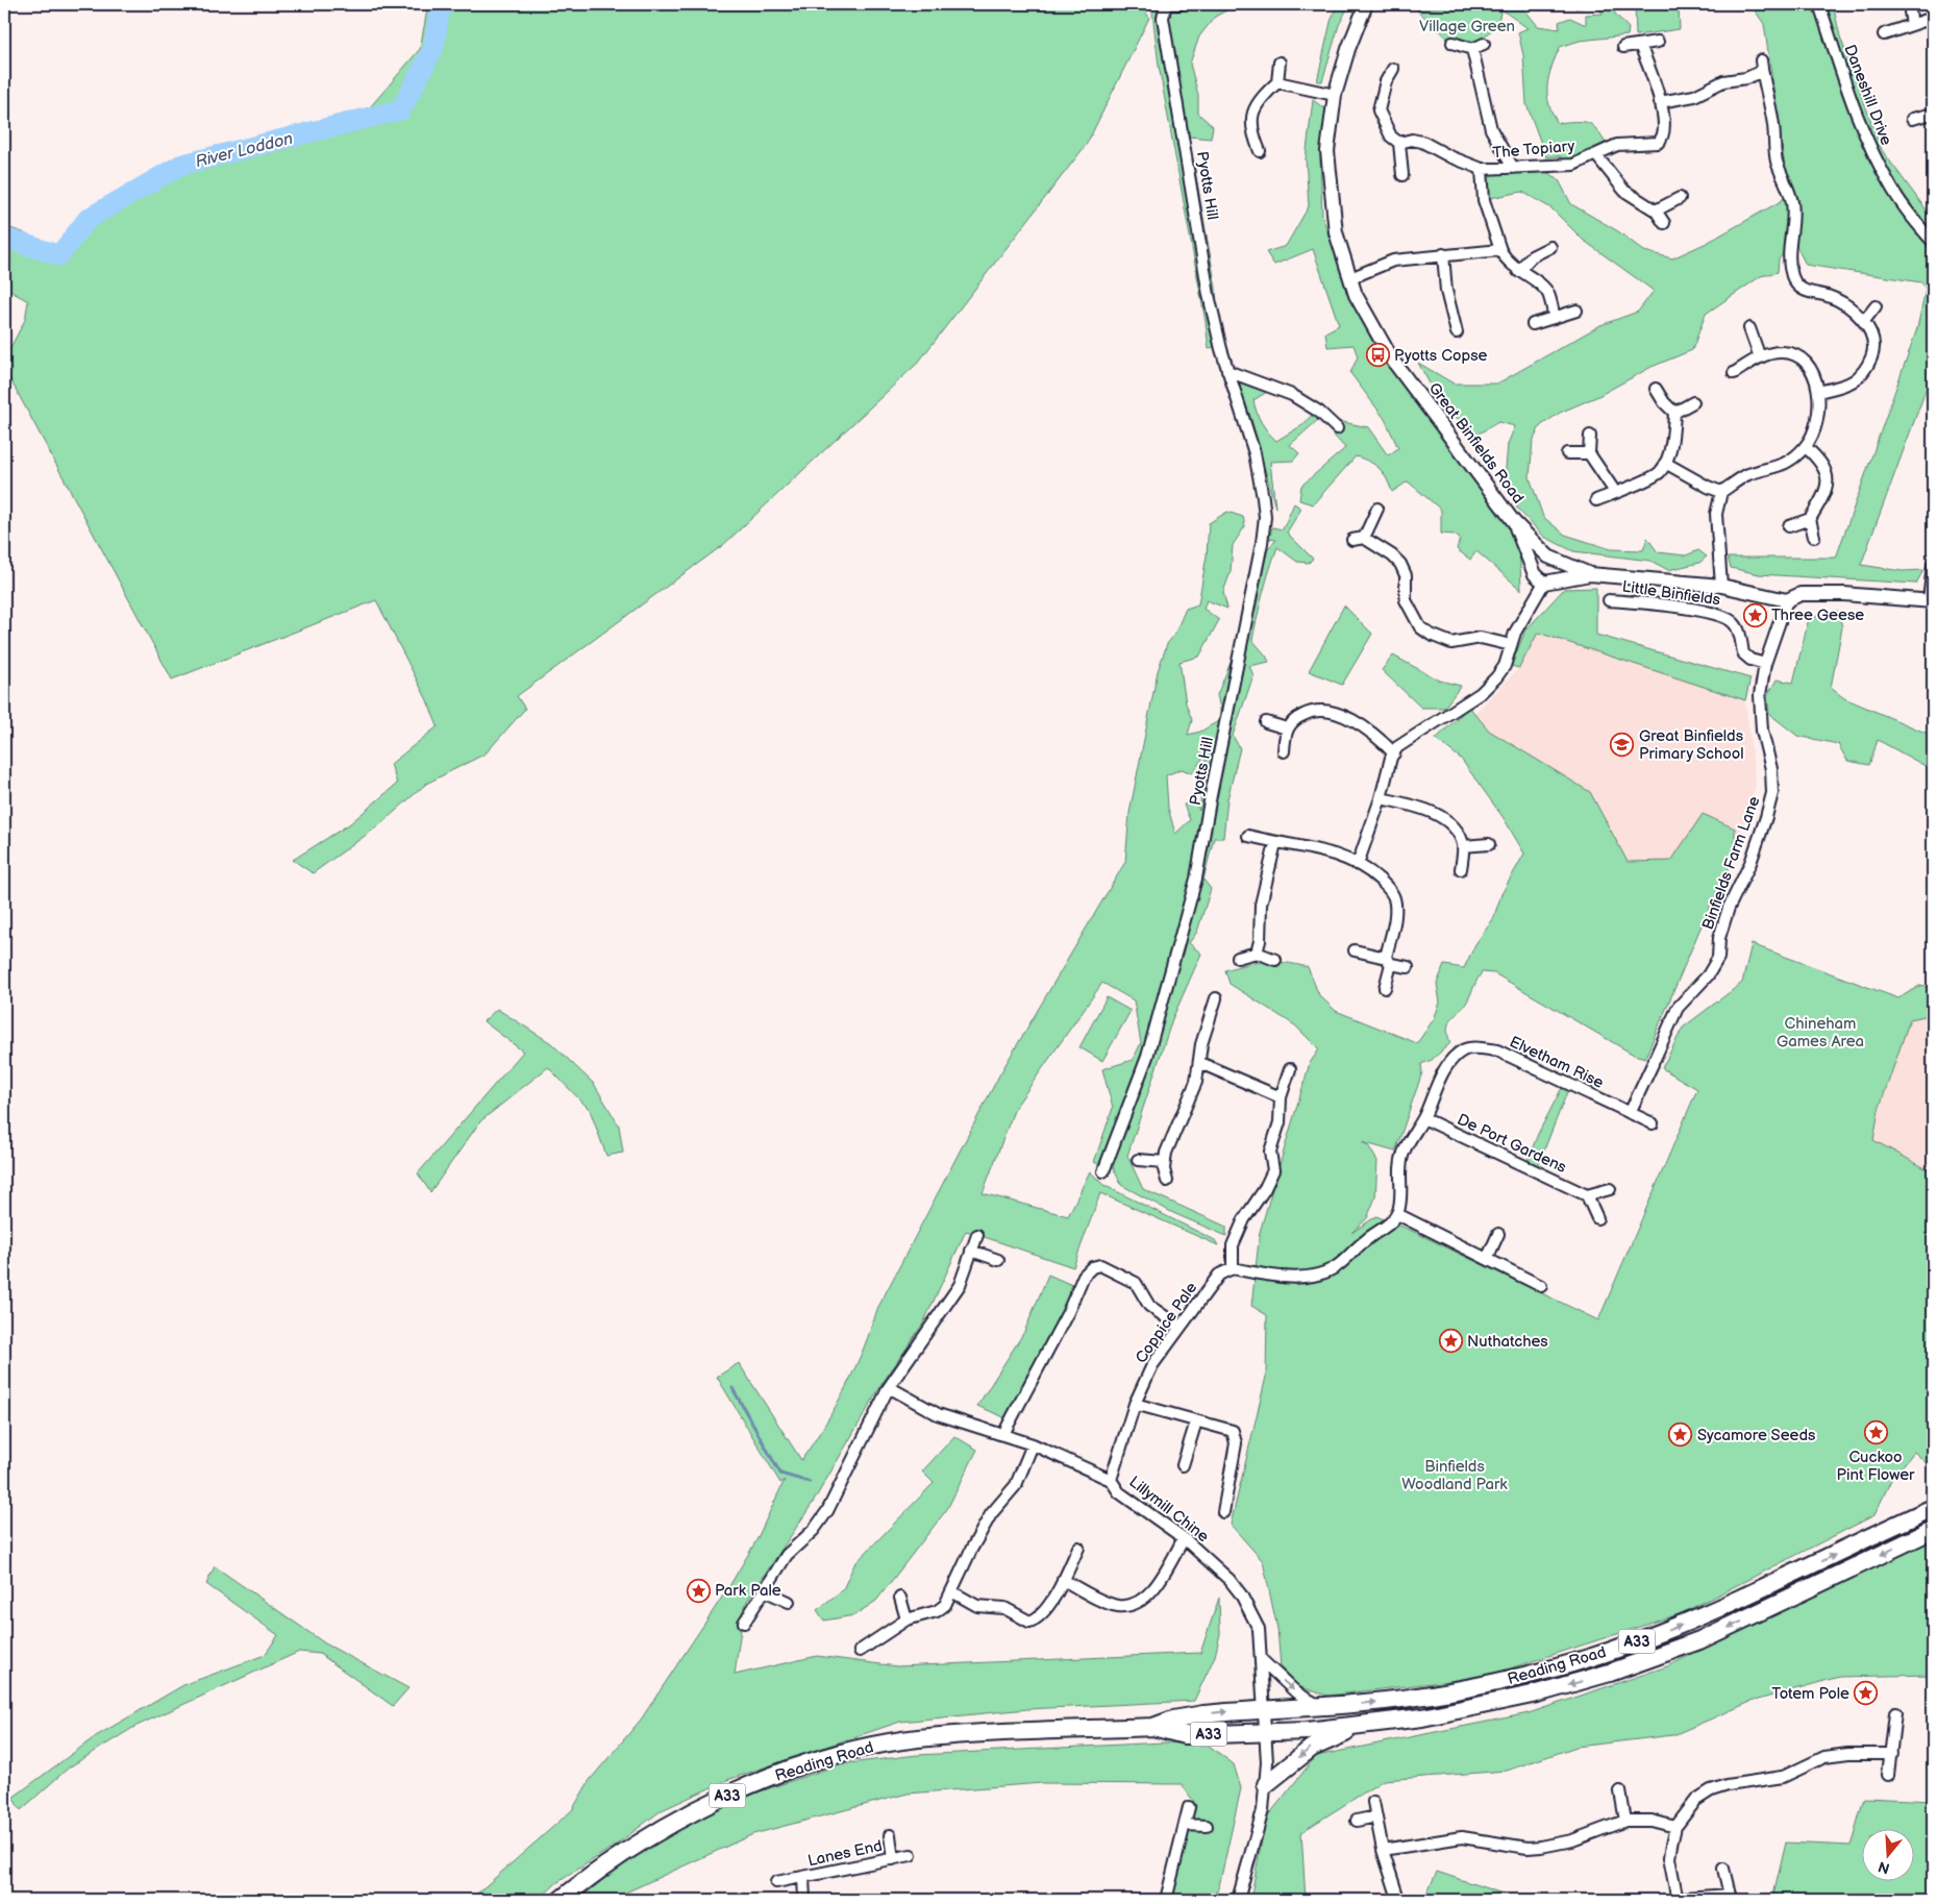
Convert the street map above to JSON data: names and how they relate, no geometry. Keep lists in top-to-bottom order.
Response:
{
  "streets": {
    "highway": ["A33", "Reading Road"],
    "street": [
      "Daneshill Drive",
      "The Topiary",
      "Pyotts Hill",
      "Great Binfields Road",
      "Little Binfields",
      "Binfields Farm Lane",
      "Elvetham Rise",
      "De Port Gardens",
      "Coppice Pale",
      "Lillymill Chine",
      "Lanes End"
    ]
  },
  "crossings": [
    ["Great Binfields Road", "Binfields Farm Lane"],
    ["Little Binfields", "Binfields Farm Lane"],
    ["Binfields Farm Lane", "Elvetham Rise"],
    ["Elvetham Rise", "De Port Gardens"],
    ["Coppice Pale", "Lillymill Chine"],
    ["Lillymill Chine", "Reading Road"]
  ],
  "water": ["River Loddon"],
  "parks": ["Village Green", "Chineham Games Area", "Binfields Woodland Park"],
  "places": {
    "bus stop": ["Pyotts Copse"],
    "place": [
      "Three Geese",
      "Nuthatches",
      "Cuckoo Pint Flower",
      "Sycamore Seeds",
      "Park Pale",
      "Totem Pole"
    ],
    "school or university": ["Great Binfields Primary School"]
  },
  "north": "bottom"
}
